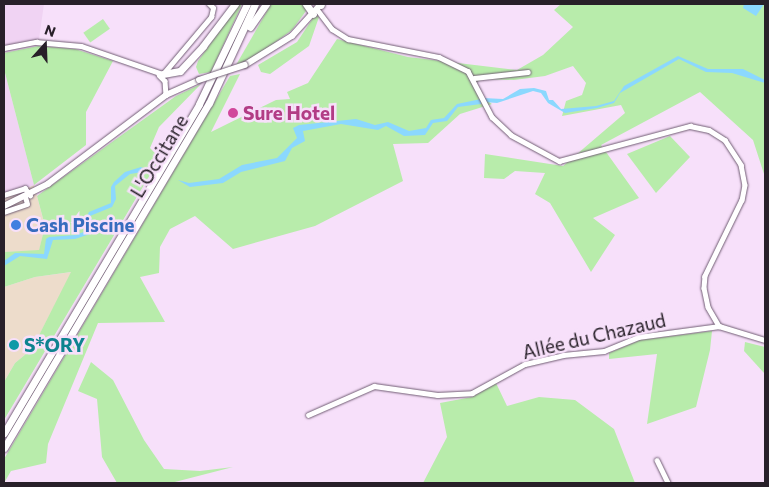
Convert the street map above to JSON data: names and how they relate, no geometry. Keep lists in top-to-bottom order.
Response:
{
  "streets": {
    "highway": ["L'Occitane"],
    "street": ["Allée du Chazaud"]
  },
  "places": ["Sure Hotel", "Cash Piscine", "S*ORY"],
  "north": "top"
}
